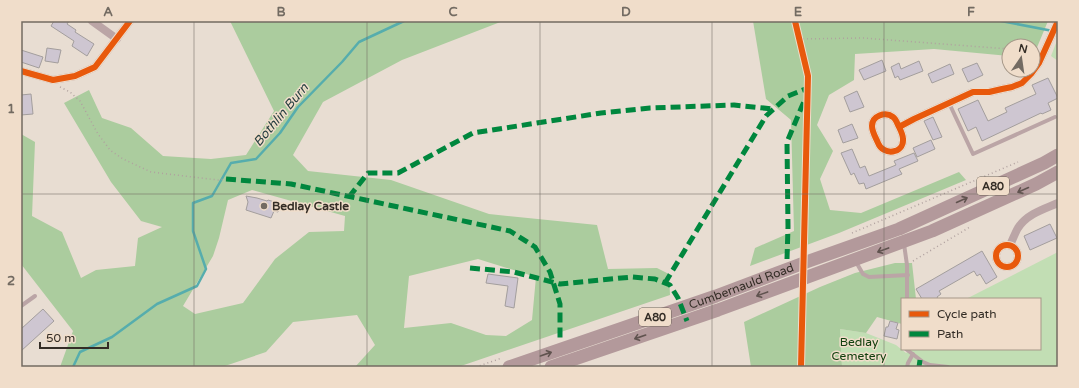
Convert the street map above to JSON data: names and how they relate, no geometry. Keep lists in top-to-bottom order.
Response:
{
  "streets": {
    "main road": ["A80", "Cumbernauld Road"]
  },
  "water": ["Bothlin Burn"],
  "parks": ["Bedlay Cemetery"],
  "places": ["Bedlay Castle"],
  "legend": ["Cycle path", "Path"],
  "scale_bar": "50 m",
  "north": "top",
  "grid": {
    "columns": [
      "A",
      "B",
      "C",
      "D",
      "E",
      "F"
    ],
    "rows": ["1", "2"]
  }
}
